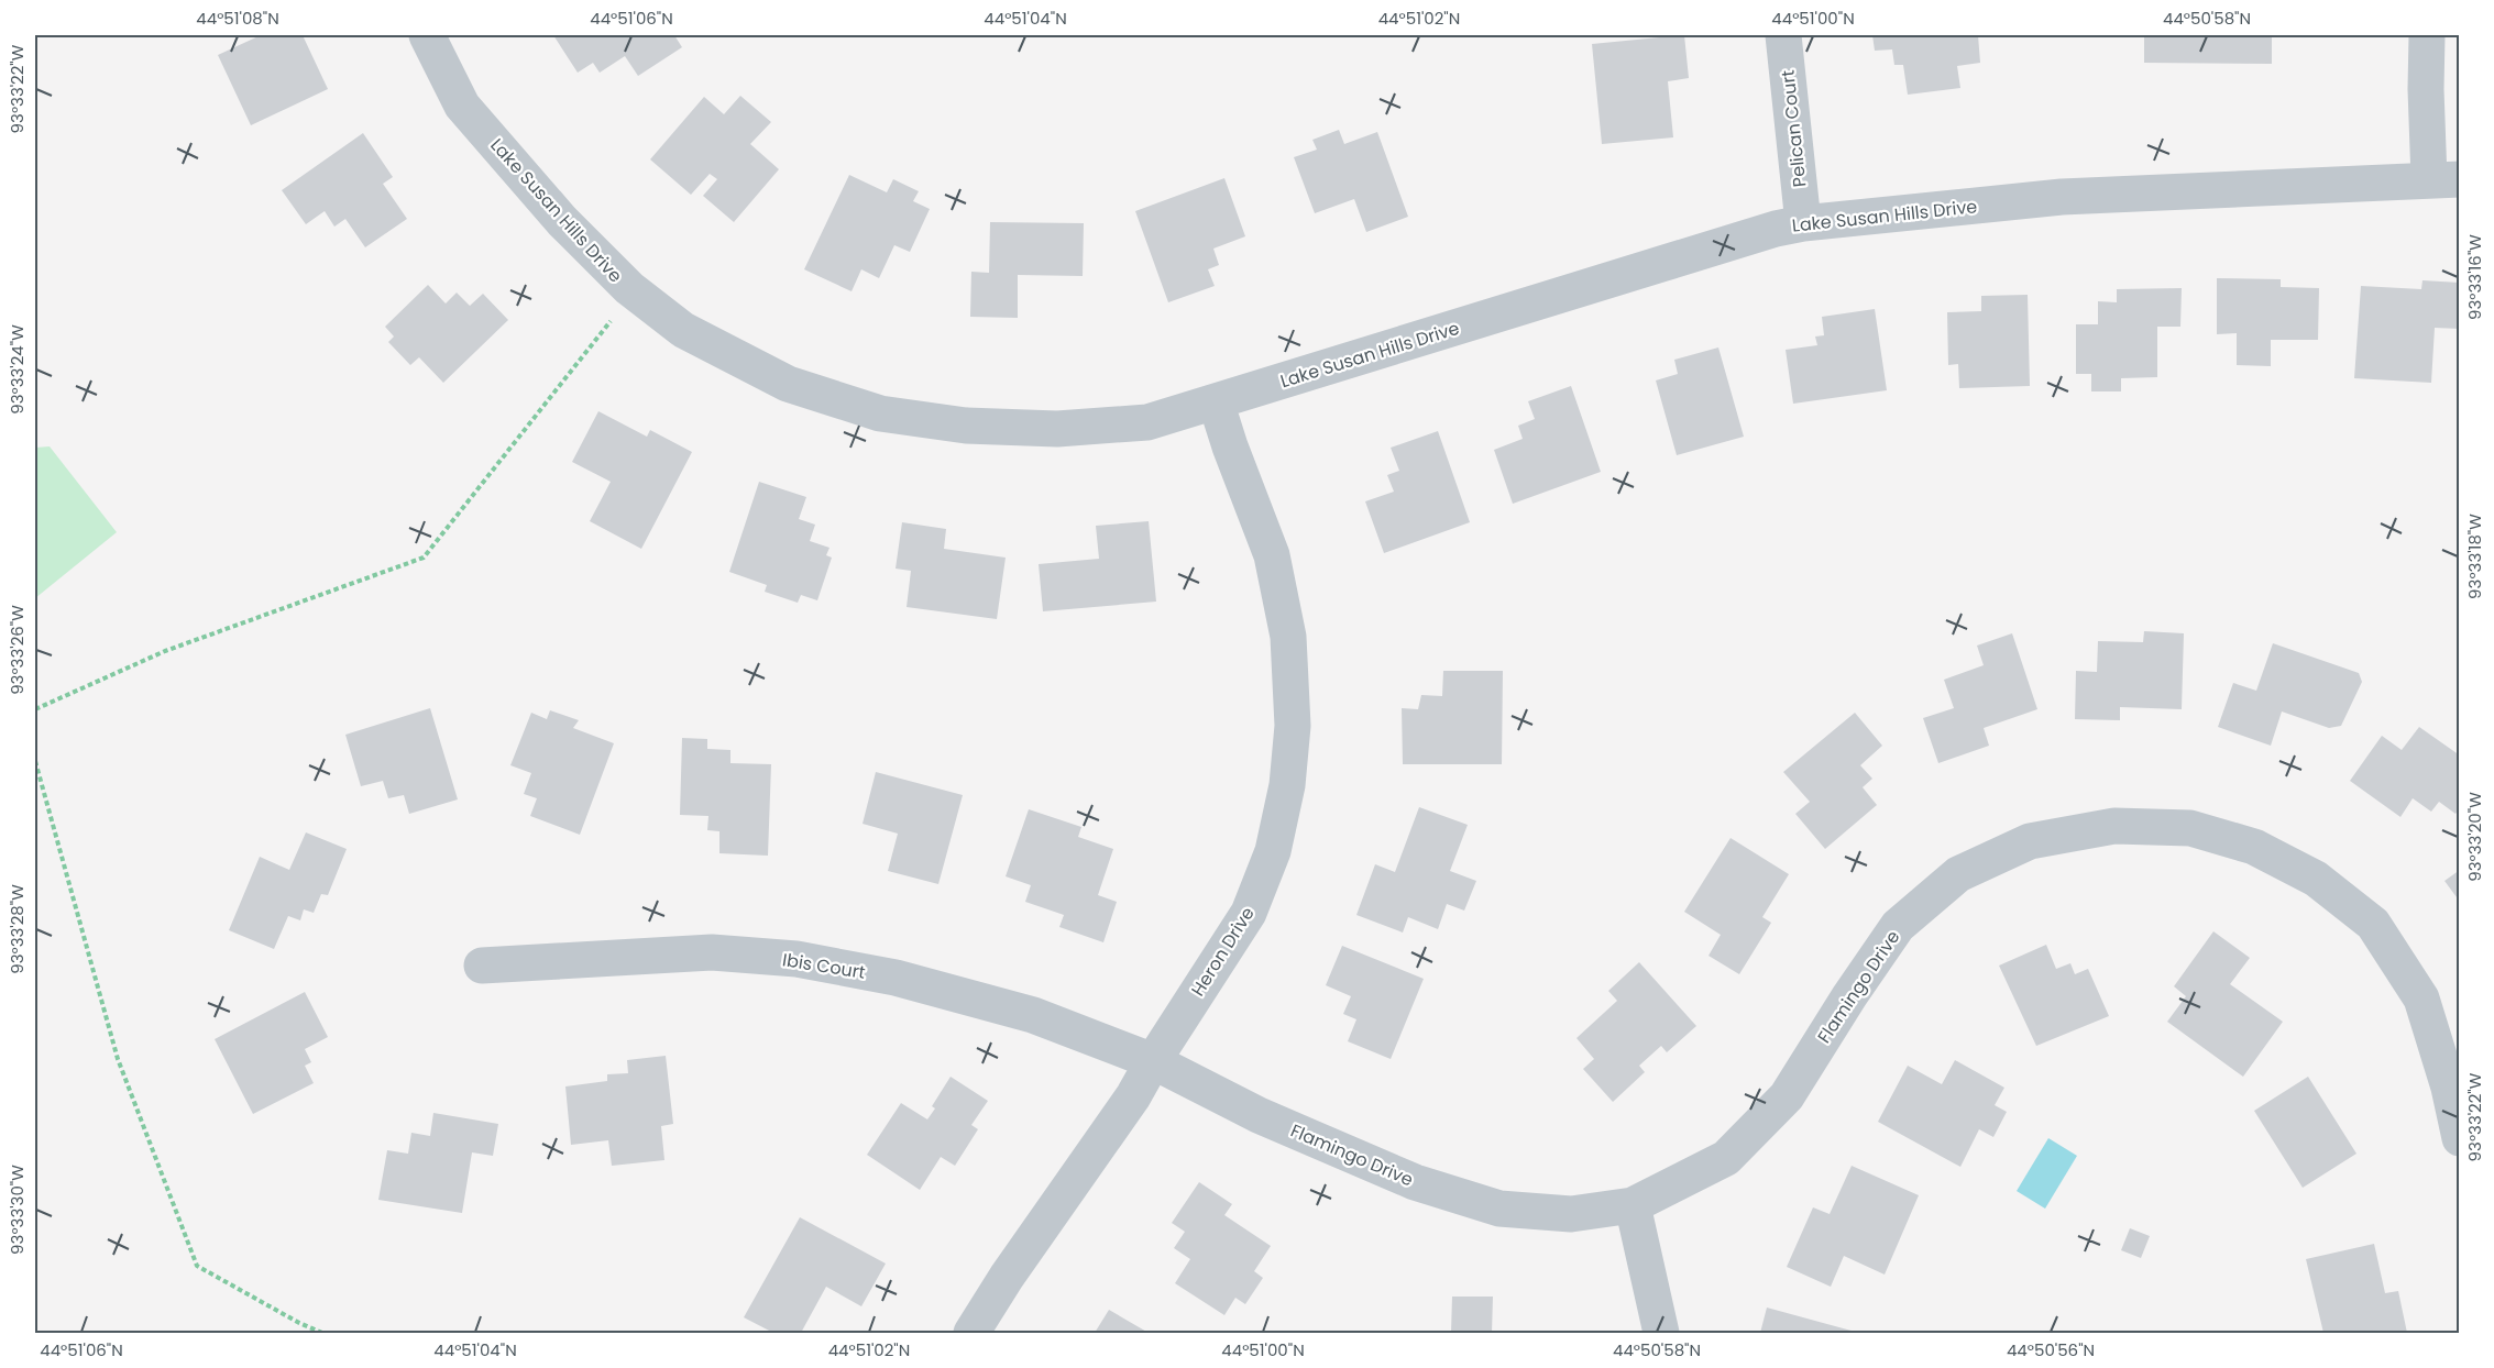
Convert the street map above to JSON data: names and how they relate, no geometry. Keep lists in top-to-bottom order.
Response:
{
  "streets": {
    "street": [
      "Pelican Court",
      "Lake Susan Hills Drive",
      "Heron Drive",
      "Ibis Court",
      "Flamingo Drive"
    ]
  },
  "crossings": [
    ["Pelican Court", "Lake Susan Hills Drive"],
    ["Lake Susan Hills Drive", "Heron Drive"],
    ["Heron Drive", "Ibis Court"],
    ["Heron Drive", "Flamingo Drive"],
    ["Ibis Court", "Flamingo Drive"]
  ],
  "coordinates": [
    "44°51'08\"N",
    "44°51'06\"N",
    "44°51'04\"N",
    "44°51'02\"N",
    "44°51'00\"N",
    "44°50'58\"N",
    "93°33'22\"W",
    "93°33'16\"W",
    "93°33'24\"W",
    "93°33'18\"W",
    "93°33'26\"W",
    "93°33'20\"W",
    "93°33'28\"W",
    "93°33'30\"W",
    "44°50'56\"N"
  ]
}
